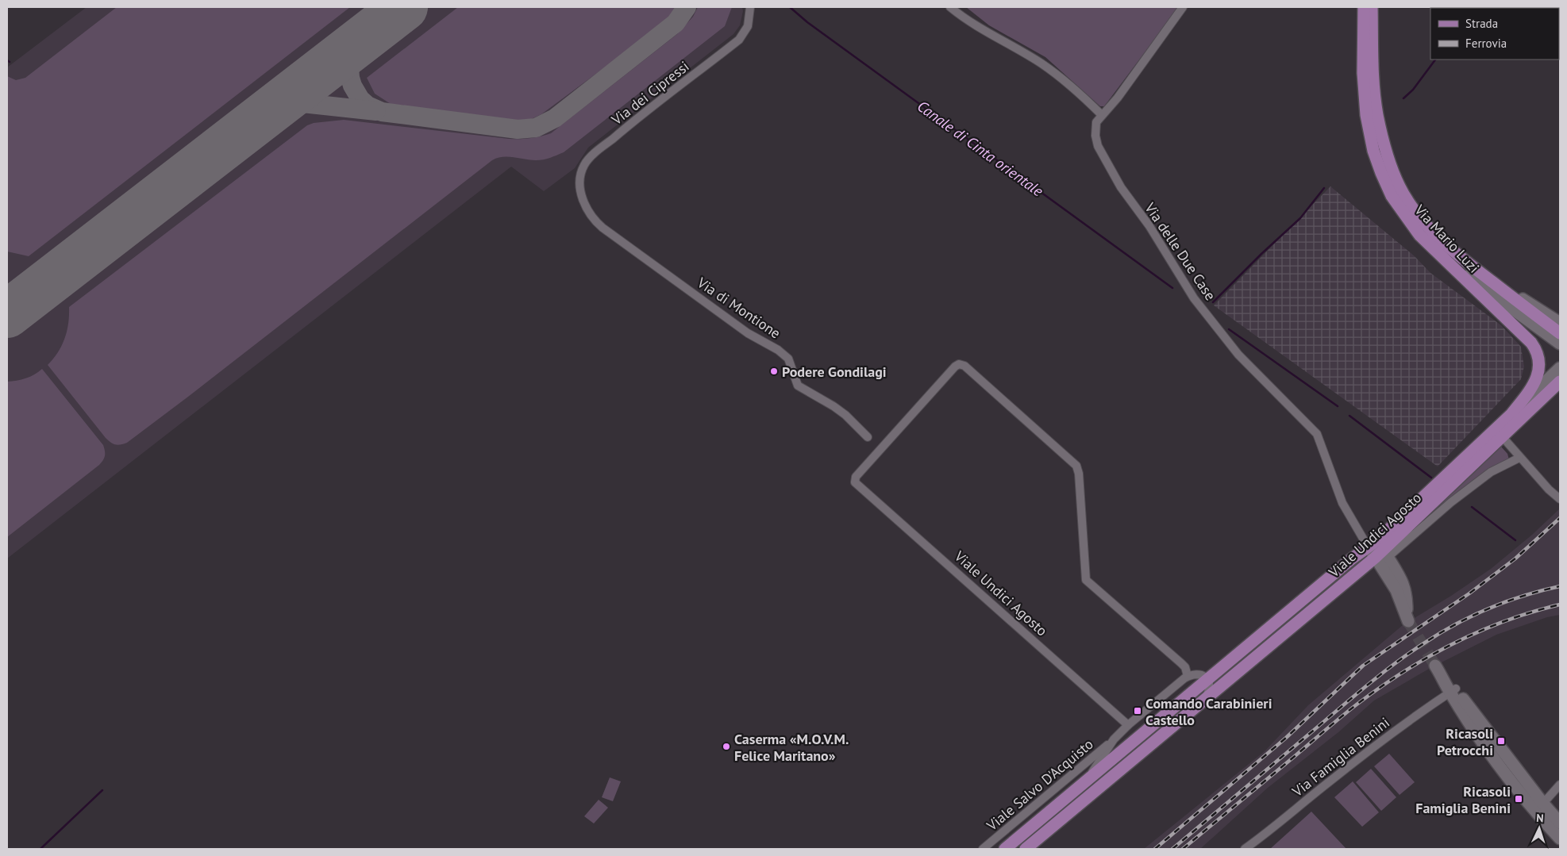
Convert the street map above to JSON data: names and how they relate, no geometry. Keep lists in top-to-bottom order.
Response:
{
  "streets": {
    "main road": ["Via Mario Luzi", "Viale Undici Agosto"],
    "street": [
      "Via dei Cipressi",
      "Via delle Due Case",
      "Via di Montione",
      "Via Famiglia Benini",
      "Viale Salvo D'Acquisto"
    ]
  },
  "crossings": [
    ["Via dei Cipressi", "Via di Montione"],
    ["Via Mario Luzi", "Viale Undici Agosto"],
    ["Via delle Due Case", "Viale Undici Agosto"],
    ["Viale Undici Agosto", "Viale Salvo D'Acquisto"]
  ],
  "water": ["Canale di Cinta orientale"],
  "places": {
    "other": ["Podere Gondilagi", "Caserma «M.O.V.M. Felice Maritano»"],
    "transit": ["Comando Carabinieri Castello", "Ricasoli Petrocchi", "Ricasoli Famiglia Benini"]
  },
  "legend": ["Strada", "Ferrovia"],
  "north": "top"
}
